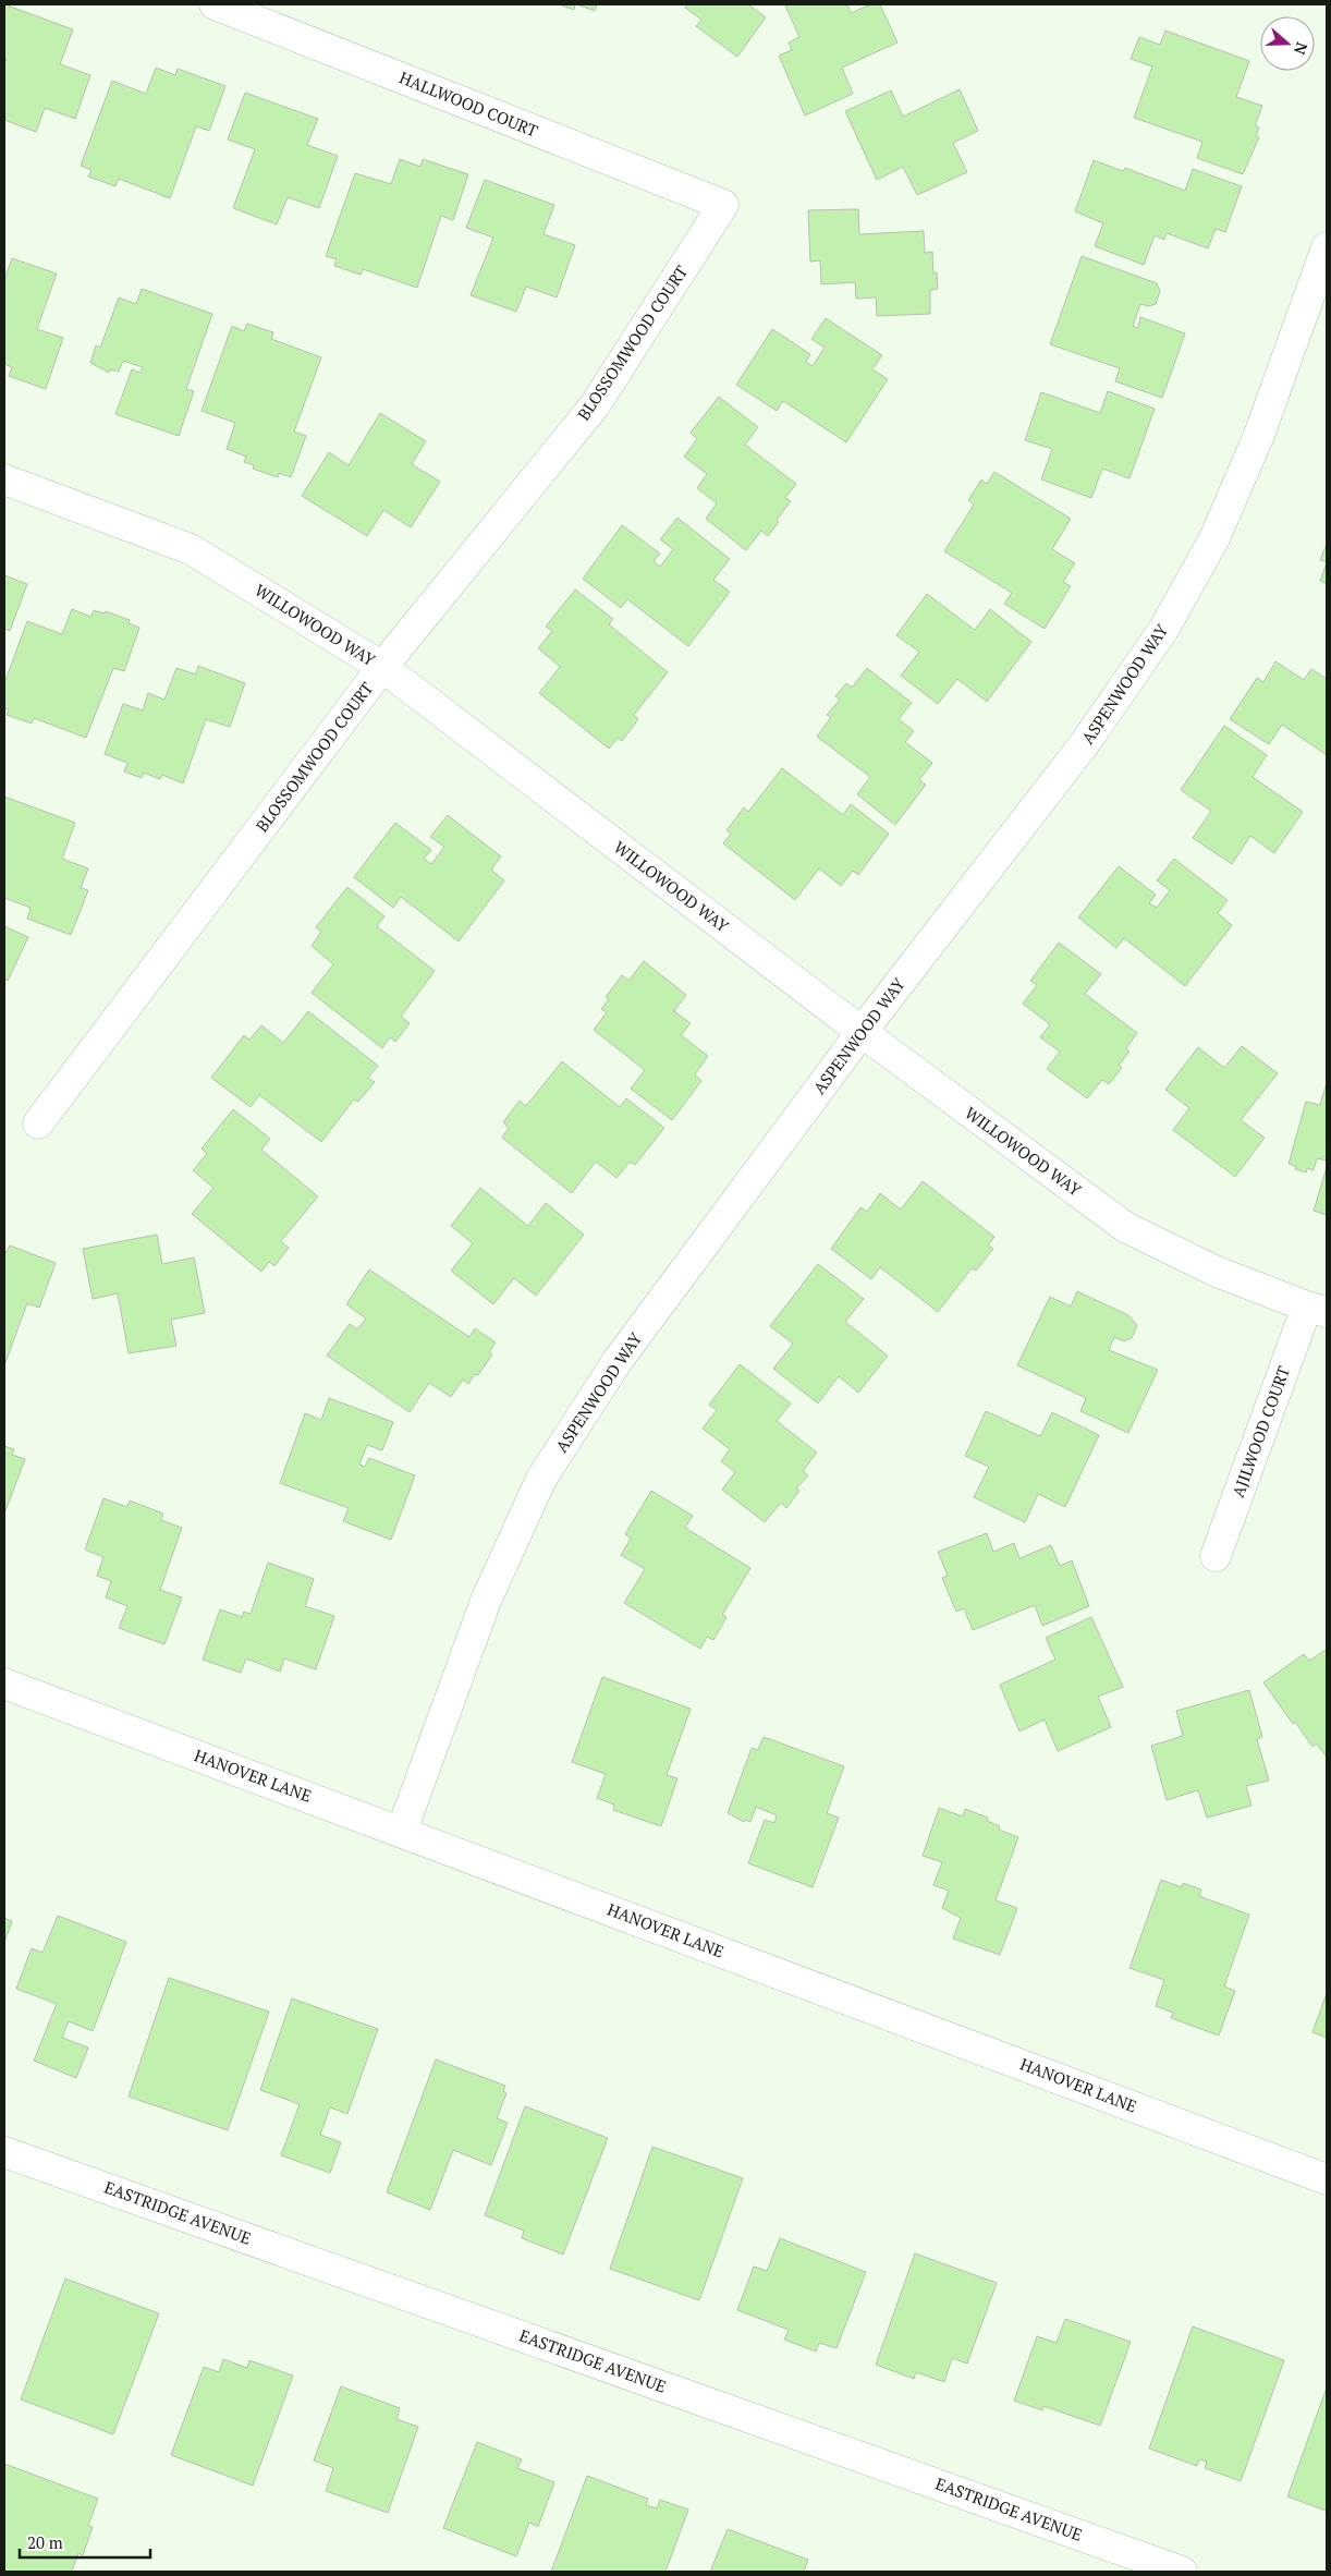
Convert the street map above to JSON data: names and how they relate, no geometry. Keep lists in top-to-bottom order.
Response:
{
  "streets": {
    "street": [
      "HALLWOOD COURT",
      "BLOSSOMWOOD COURT",
      "WILLOWOOD WAY",
      "ASPENWOOD WAY",
      "AJILWOOD COURT",
      "HANOVER LANE",
      "EASTRIDGE AVENUE"
    ]
  },
  "crossings": [
    ["HALLWOOD COURT", "BLOSSOMWOOD COURT"],
    ["BLOSSOMWOOD COURT", "WILLOWOOD WAY"],
    ["WILLOWOOD WAY", "ASPENWOOD WAY"],
    ["WILLOWOOD WAY", "AJILWOOD COURT"],
    ["ASPENWOOD WAY", "HANOVER LANE"]
  ],
  "scale_bar": "20 m",
  "north": "right"
}
